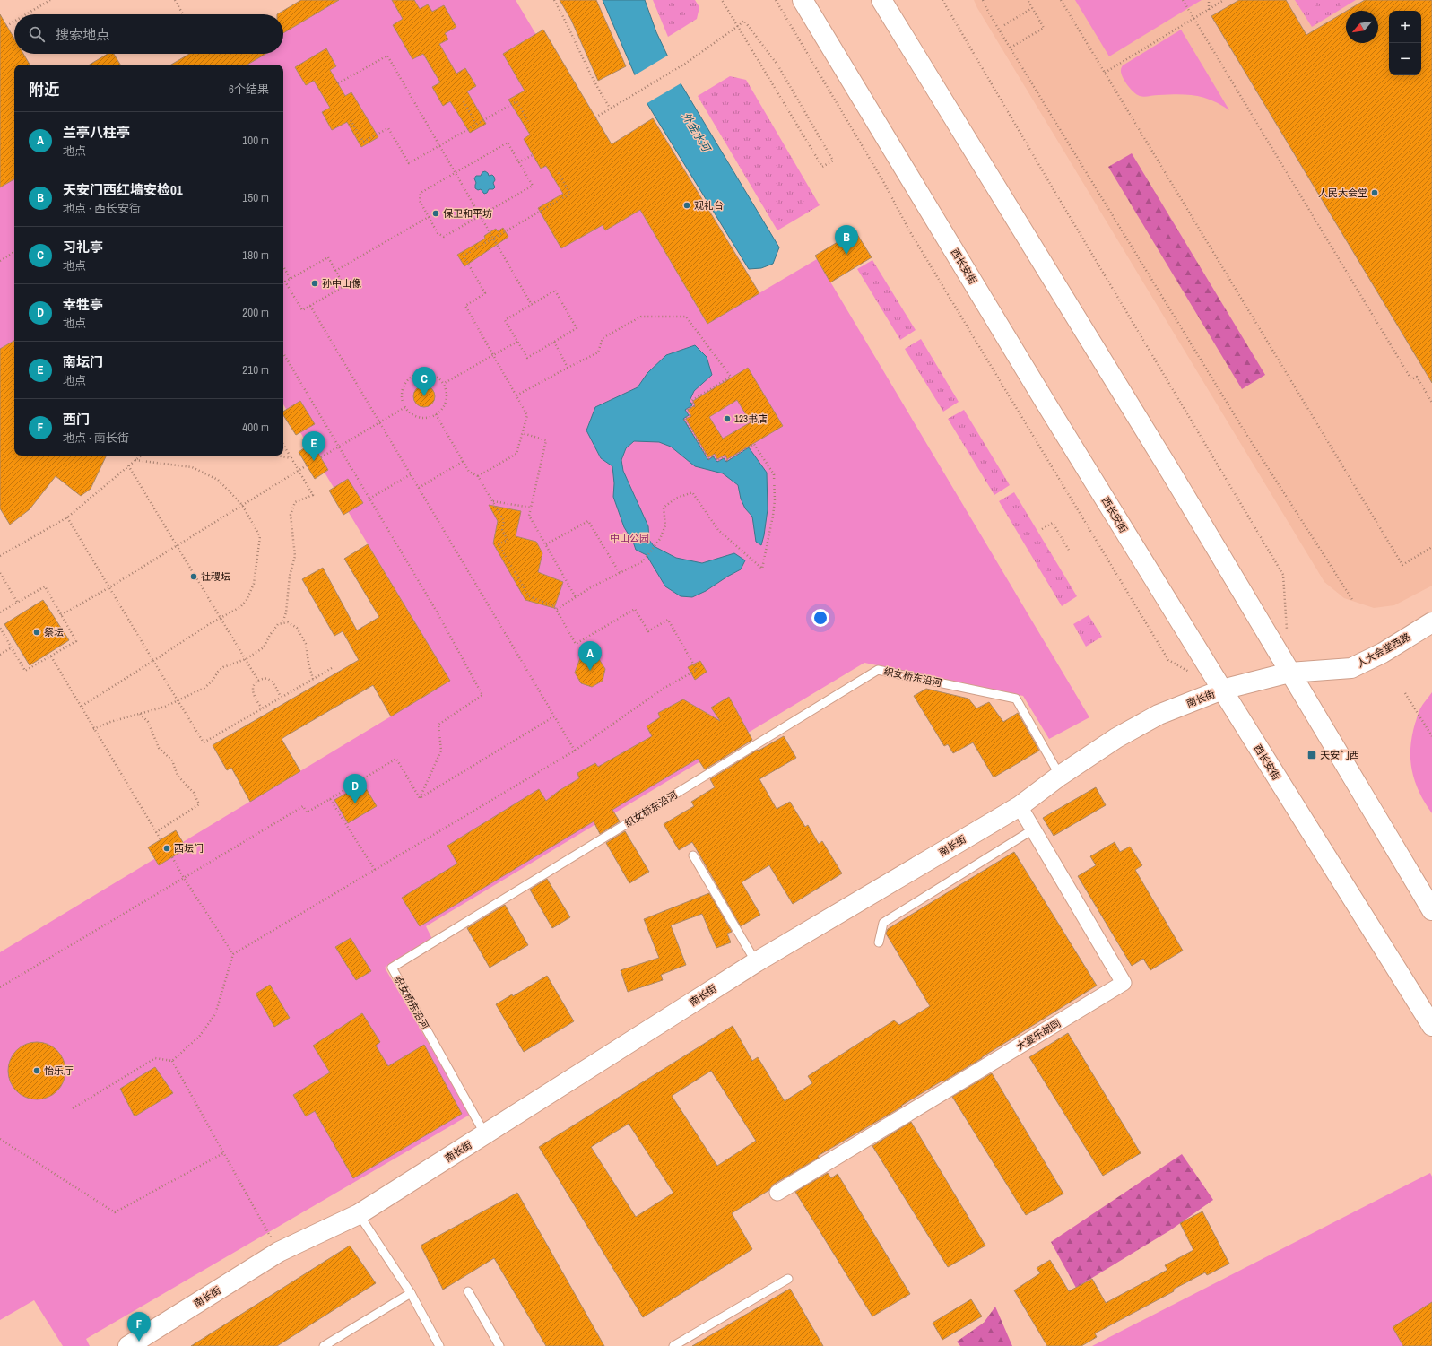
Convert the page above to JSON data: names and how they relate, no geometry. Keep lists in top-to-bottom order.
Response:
{
  "streets": {
    "main road": ["西长安街", "人大会堂西路", "南长街"],
    "street": ["大宴乐胡同"],
    "lane": ["织女桥东沿河"]
  },
  "crossings": [
    ["西长安街", "南长街"],
    ["人大会堂西路", "南长街"],
    ["织女桥东沿河", "南长街"],
    ["南长街", "大宴乐胡同"]
  ],
  "water": ["外金水河"],
  "parks": ["中山公园"],
  "places": {
    "other": [
      "人民大会堂",
      "观礼台",
      "保卫和平坊",
      "孙中山像",
      "123书店",
      "社稷坛",
      "祭坛",
      "西坛门",
      "怡乐厅"
    ],
    "transit": ["天安门西"]
  },
  "north": "bottom left",
  "page": {
    "map_buttons": ["+", "−"],
    "search": "搜索地点",
    "heading": ["附近", "6个结果"],
    "list": [
      {
        "mark": "A",
        "name": "兰亭八柱亭",
        "note": "地点",
        "value": "100 m"
      },
      {
        "mark": "B",
        "name": "天安门西红墙安检01",
        "note": "地点 · 西长安街",
        "value": "150 m"
      },
      {
        "mark": "C",
        "name": "习礼亭",
        "note": "地点",
        "value": "180 m"
      },
      {
        "mark": "D",
        "name": "幸牲亭",
        "note": "地点",
        "value": "200 m"
      },
      {
        "mark": "E",
        "name": "南坛门",
        "note": "地点",
        "value": "210 m"
      },
      {
        "mark": "F",
        "name": "西门",
        "note": "地点 · 南长街",
        "value": "400 m"
      }
    ],
    "pins": [
      "B",
      "C",
      "E",
      "A",
      "D",
      "F"
    ]
  }
}
